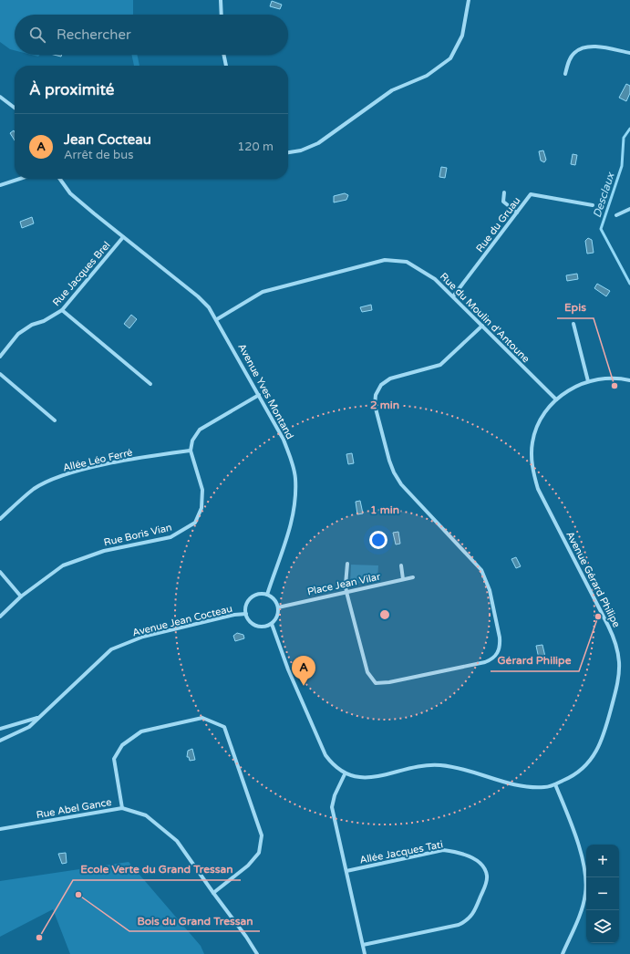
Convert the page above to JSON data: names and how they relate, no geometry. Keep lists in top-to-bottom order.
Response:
{
  "streets": {
    "street": [
      "Rue du Gruau",
      "Rue Jacques Brel",
      "Rue du Moulin d'Antoune",
      "Avenue Yves Montand",
      "Allée Léo Ferré",
      "Rue Boris Vian",
      "Avenue Gérard Philipe",
      "Place Jean Vilar",
      "Avenue Jean Cocteau",
      "Rue Abel Gance",
      "Allée Jacques Tati"
    ]
  },
  "crossings": [
    ["Rue du Gruau", "Rue du Moulin d'Antoune"],
    ["Rue Jacques Brel", "Avenue Yves Montand"],
    ["Rue du Moulin d'Antoune", "Avenue Yves Montand"],
    ["Rue du Moulin d'Antoune", "Avenue Gérard Philipe"],
    ["Avenue Yves Montand", "Avenue Gérard Philipe"],
    ["Avenue Yves Montand", "Place Jean Vilar"],
    ["Avenue Yves Montand", "Avenue Jean Cocteau"],
    ["Allée Léo Ferré", "Rue Boris Vian"],
    ["Avenue Gérard Philipe", "Place Jean Vilar"],
    ["Avenue Gérard Philipe", "Avenue Jean Cocteau"],
    ["Place Jean Vilar", "Avenue Jean Cocteau"]
  ],
  "water": ["Desclaux"],
  "places": [
    "Epis",
    "Gérard Philipe",
    "Bois du Grand Tressan",
    "Ecole Verte du Grand Tressan"
  ],
  "page": {
    "search": "Rechercher",
    "heading": "À proximité",
    "list": [
      {
        "mark": "A",
        "name": "Jean Cocteau",
        "note": "Arrêt de bus",
        "value": "120 m"
      }
    ],
    "pins": "A",
    "map_buttons": ["+", "−"]
  },
  "rings": ["2 min", "1 min"]
}
